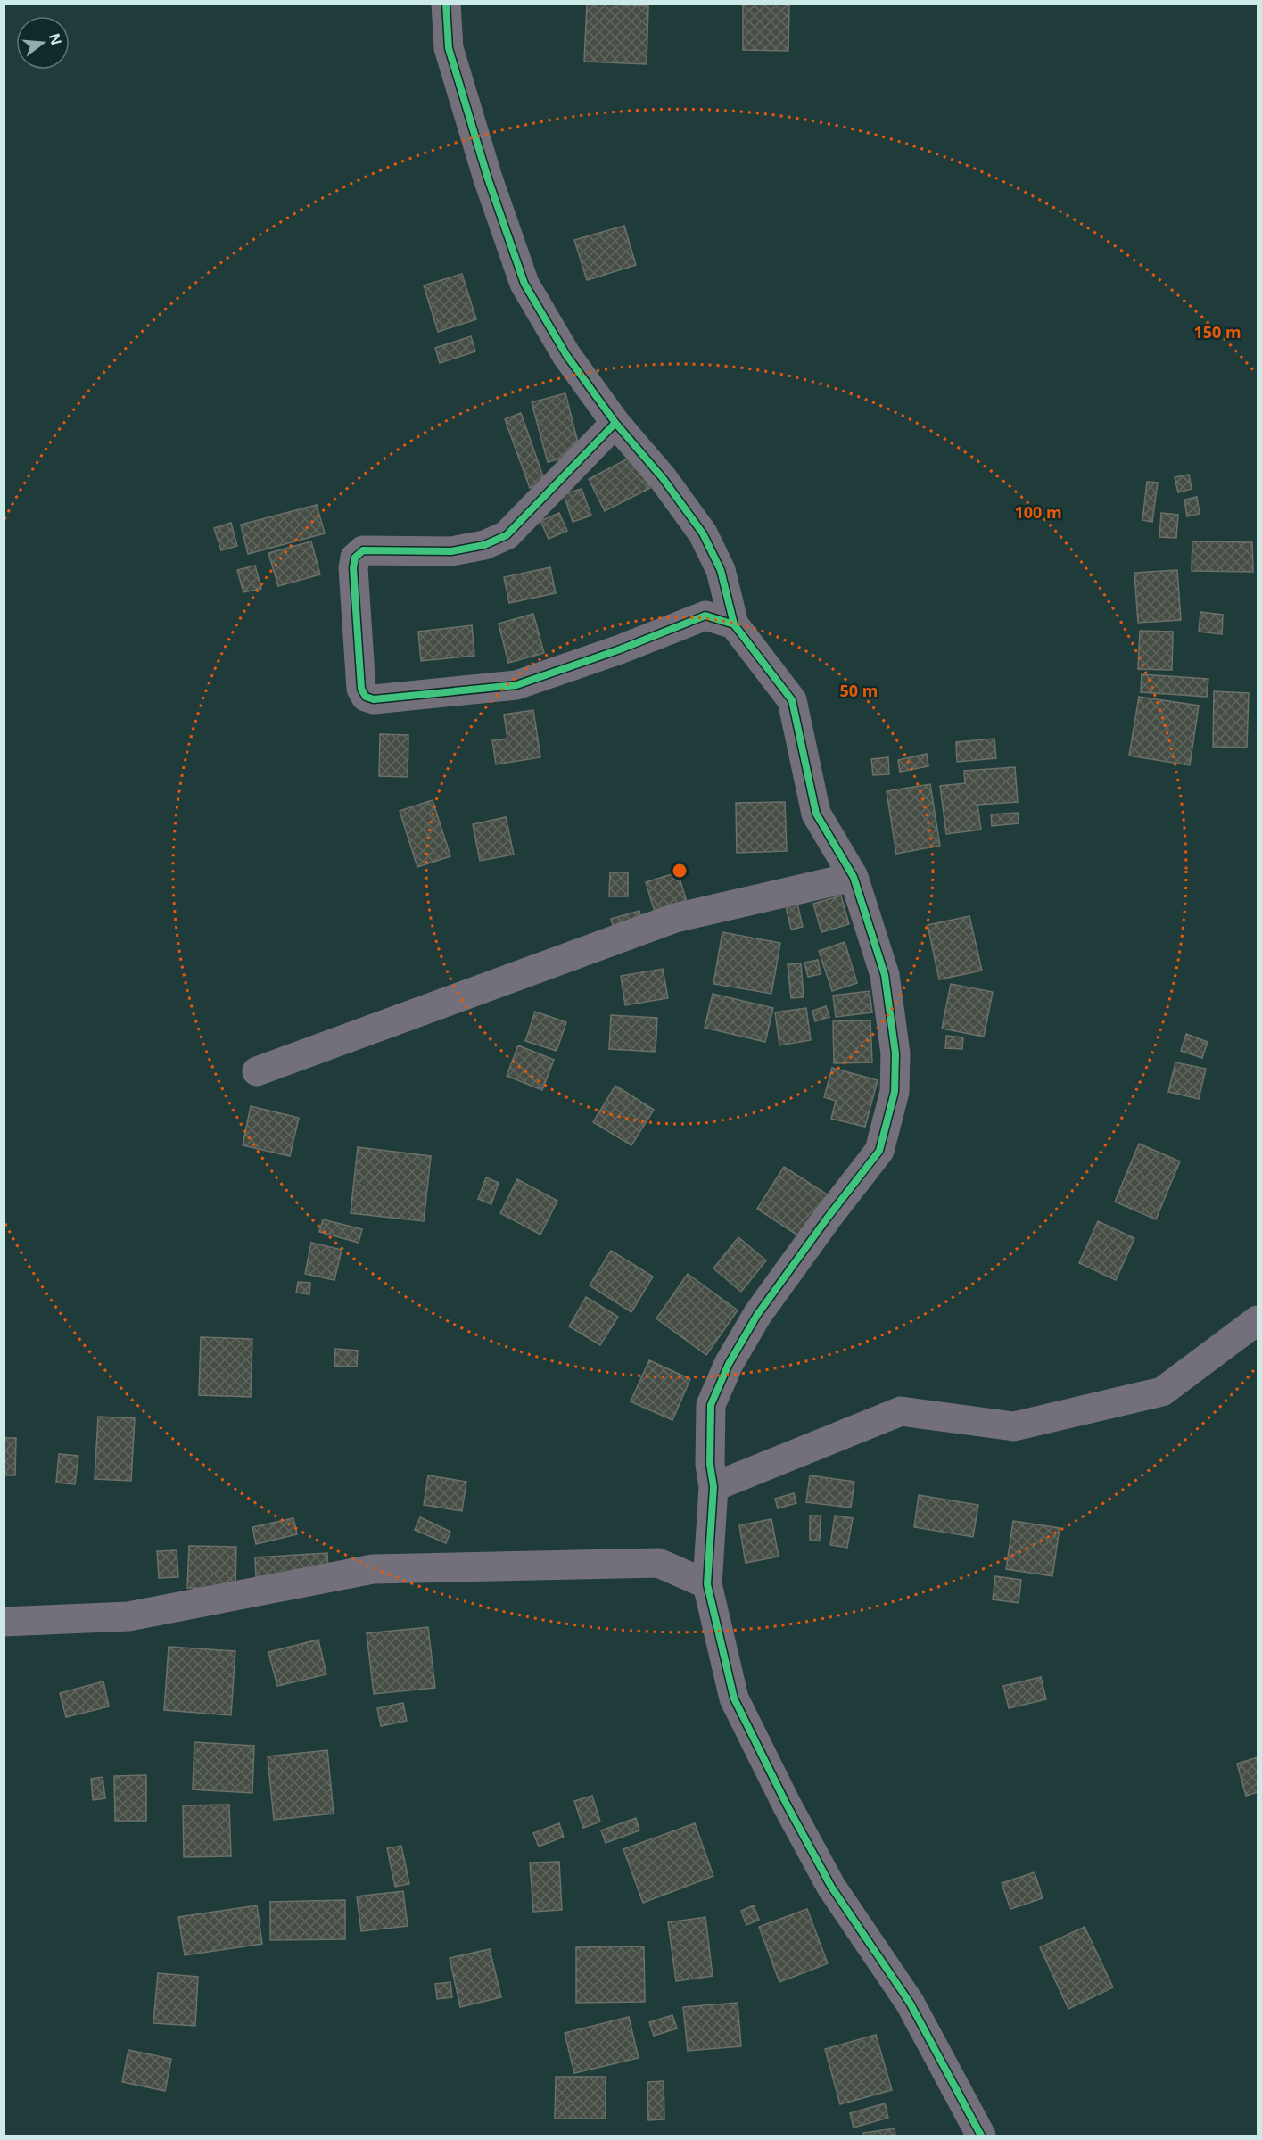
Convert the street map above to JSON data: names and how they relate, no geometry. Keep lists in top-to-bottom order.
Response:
{
  "north": "right",
  "rings": ["150 m", "100 m", "50 m"]
}
